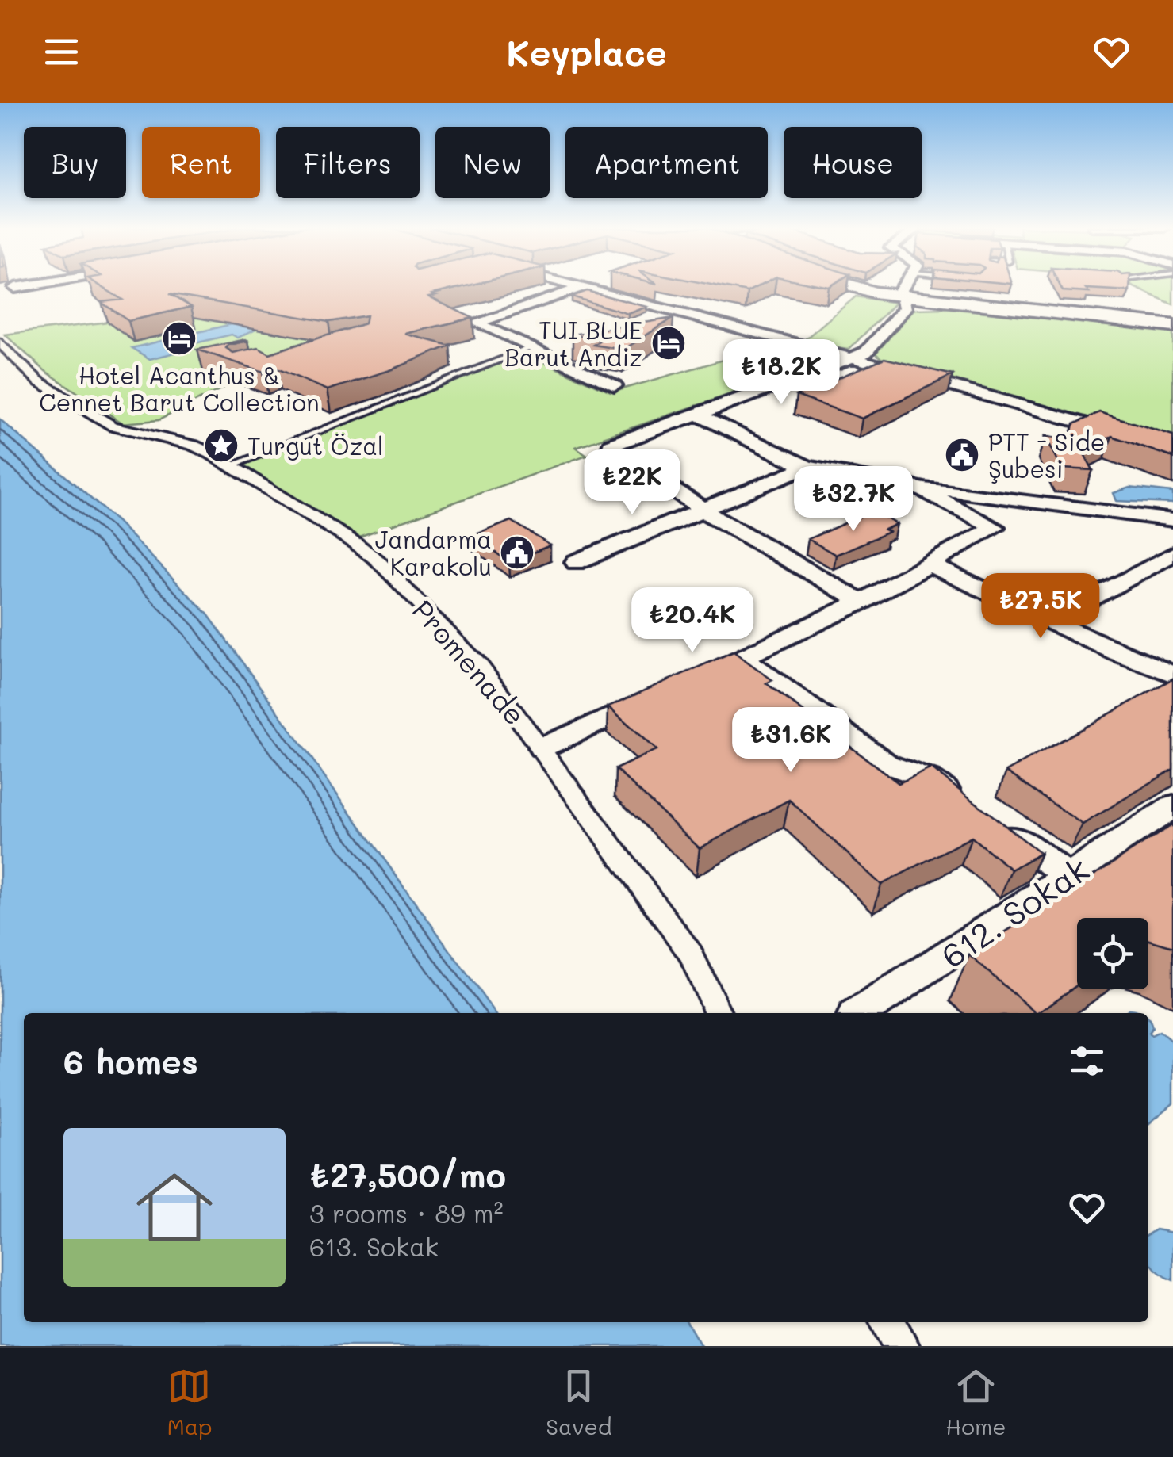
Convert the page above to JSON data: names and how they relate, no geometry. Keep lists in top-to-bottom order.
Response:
{
  "streets": {
    "street": ["Promenade", "612. Sokak"]
  },
  "places": {
    "hotel": ["Hotel Acanthus & Cennet Barut Collection", "TUI BLUE Barut Andiz"],
    "place": ["Turgut Özal"],
    "public building": ["PTT - Side Şubesi", "Jandarma Karakolu"]
  },
  "page": {
    "header": "Keyplace",
    "chip": [
      "Buy",
      "Rent",
      "Filters",
      "New",
      "Apartment",
      "House"
    ],
    "price": [
      "₺18.2K",
      "₺22K",
      "₺32.7K",
      "₺27.5K",
      "₺20.4K",
      "₺31.6K"
    ],
    "heading": "6 homes",
    "list": [
      {
        "name": "₺27,500/mo",
        "note": "3 rooms · 89 m² · 613. Sokak"
      }
    ],
    "tabs": ["Map", "Saved", "Home"]
  }
}
